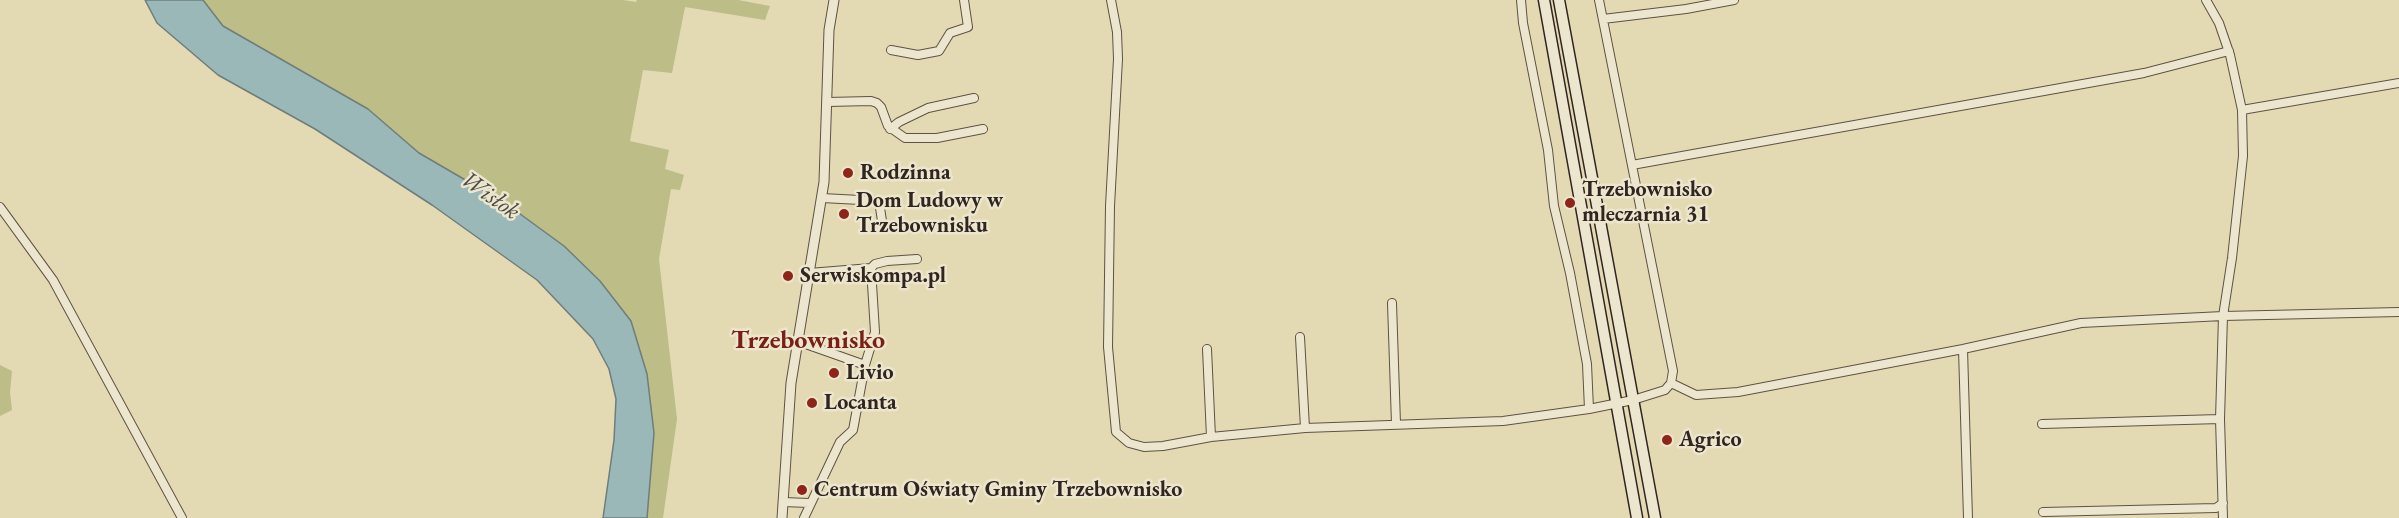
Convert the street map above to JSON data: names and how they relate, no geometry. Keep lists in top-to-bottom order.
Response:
{
  "districts": ["Trzebownisko"],
  "water": ["Wisłok"],
  "places": [
    "Rodzinna",
    "Trzebownisko mleczarnia 31",
    "Dom Ludowy w Trzebownisku",
    "Serwiskompa.pl",
    "Livio",
    "Locanta",
    "Agrico",
    "Centrum Oświaty Gminy Trzebownisko"
  ]
}
